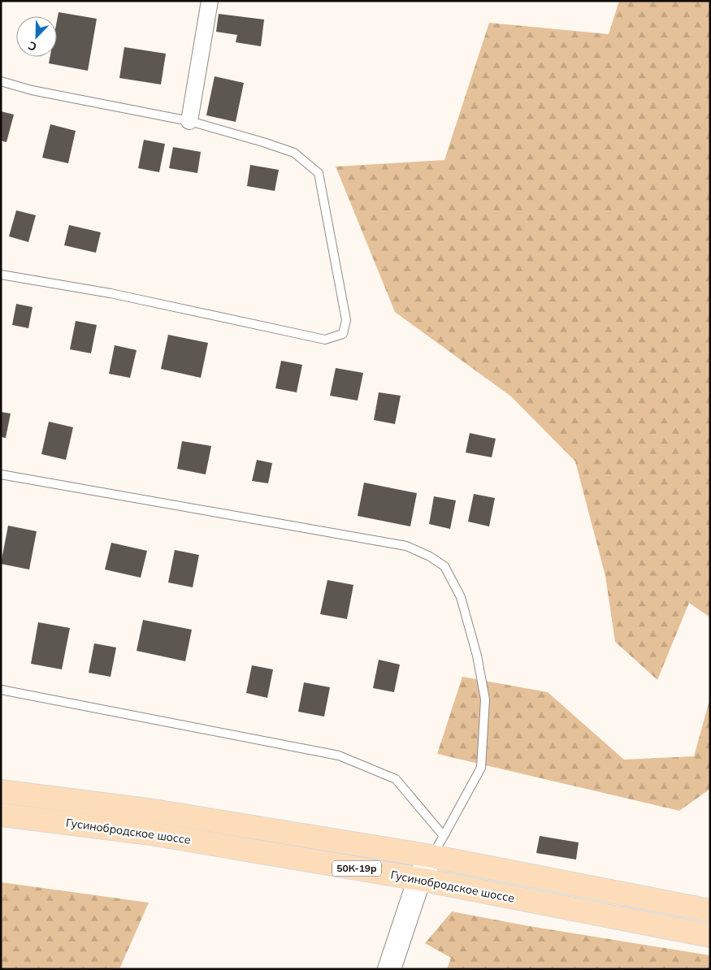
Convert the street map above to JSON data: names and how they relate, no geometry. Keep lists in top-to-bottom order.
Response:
{
  "streets": {
    "main road": ["Гусинобродское шоссе", "50К-19р"]
  },
  "north": "bottom left"
}
